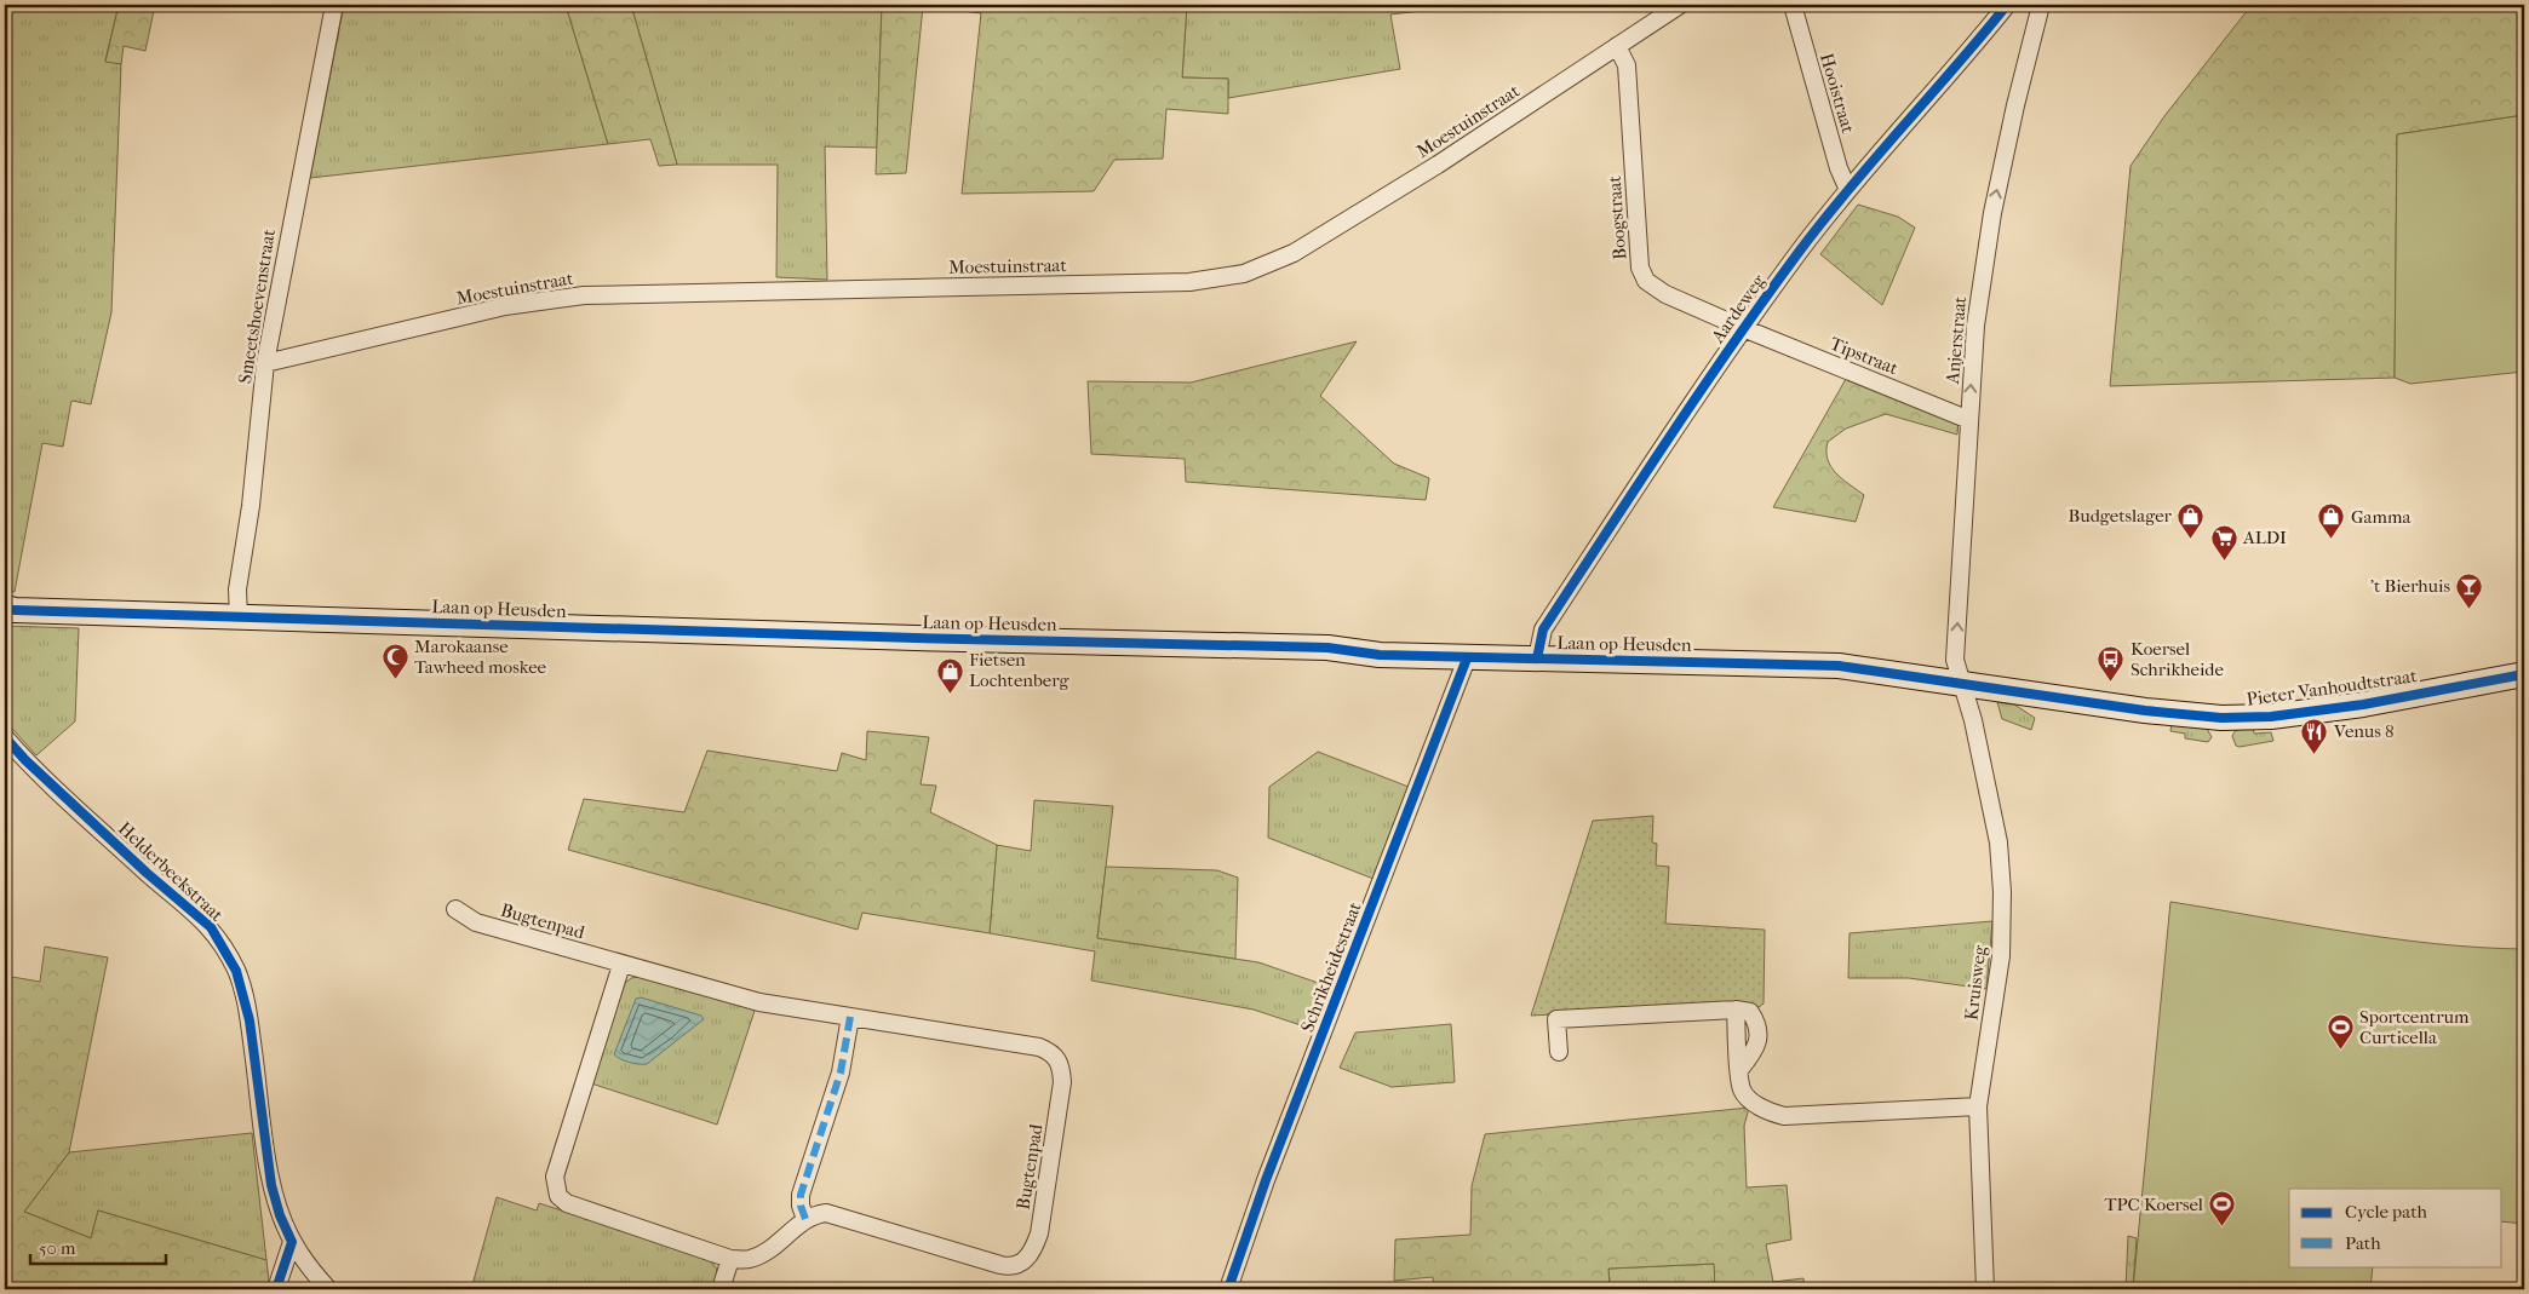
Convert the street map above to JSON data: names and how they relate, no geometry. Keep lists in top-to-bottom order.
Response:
{
  "streets": {
    "street": [
      "Hooistraat",
      "Moestuinstraat",
      "Boogstraat",
      "Smeetshoevenstraat",
      "Aardeweg",
      "Anjerstraat",
      "Tipstraat",
      "Laan op Heusden",
      "Pieter Vanhoudtstraat",
      "Helderbeekstraat",
      "Bugtenpad",
      "Schrikheidestraat",
      "Kruisweg"
    ]
  },
  "crossings": [
    ["Hooistraat", "Aardeweg"],
    ["Moestuinstraat", "Boogstraat"],
    ["Moestuinstraat", "Smeetshoevenstraat"],
    ["Boogstraat", "Aardeweg"],
    ["Boogstraat", "Tipstraat"],
    ["Smeetshoevenstraat", "Laan op Heusden"],
    ["Aardeweg", "Tipstraat"],
    ["Aardeweg", "Laan op Heusden"],
    ["Anjerstraat", "Tipstraat"],
    ["Anjerstraat", "Laan op Heusden"],
    ["Anjerstraat", "Pieter Vanhoudtstraat"],
    ["Anjerstraat", "Kruisweg"],
    ["Laan op Heusden", "Pieter Vanhoudtstraat"],
    ["Laan op Heusden", "Schrikheidestraat"],
    ["Laan op Heusden", "Kruisweg"],
    ["Pieter Vanhoudtstraat", "Kruisweg"]
  ],
  "one_way": ["Anjerstraat"],
  "places": {
    "shop": ["Budgetslager", "Gamma", "Fietsen Lochtenberg"],
    "supermarket": ["ALDI"],
    "bar": ["'t Bierhuis"],
    "mosque": ["Marokaanse Tawheed moskee"],
    "bus stop": ["Koersel Schrikheide"],
    "restaurant": ["Venus 8"],
    "sports": ["Sportcentrum Curticella", "TPC Koersel"]
  },
  "legend": ["Cycle path", "Path"],
  "scale_bar": "50 m"
}
